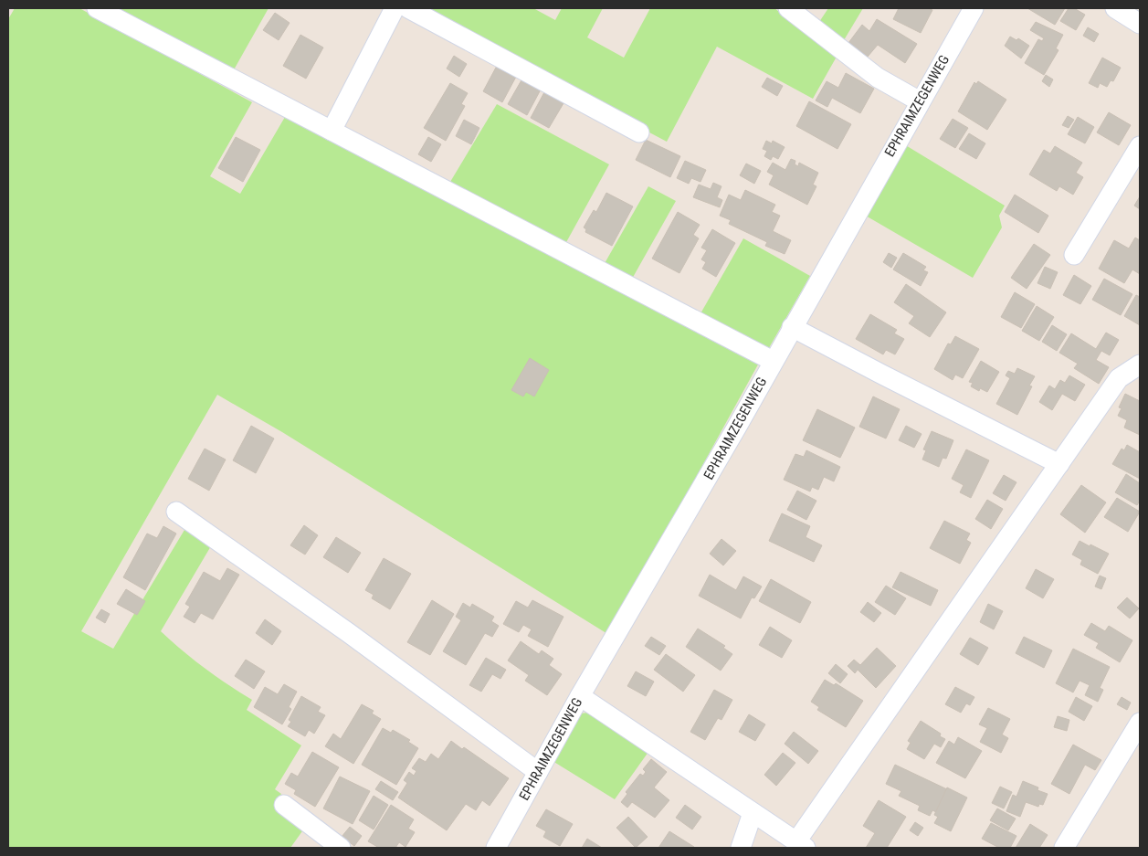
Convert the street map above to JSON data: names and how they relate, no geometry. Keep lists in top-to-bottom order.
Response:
{
  "streets": {
    "street": ["EPHRAIMZEGENWEG"]
  }
}
